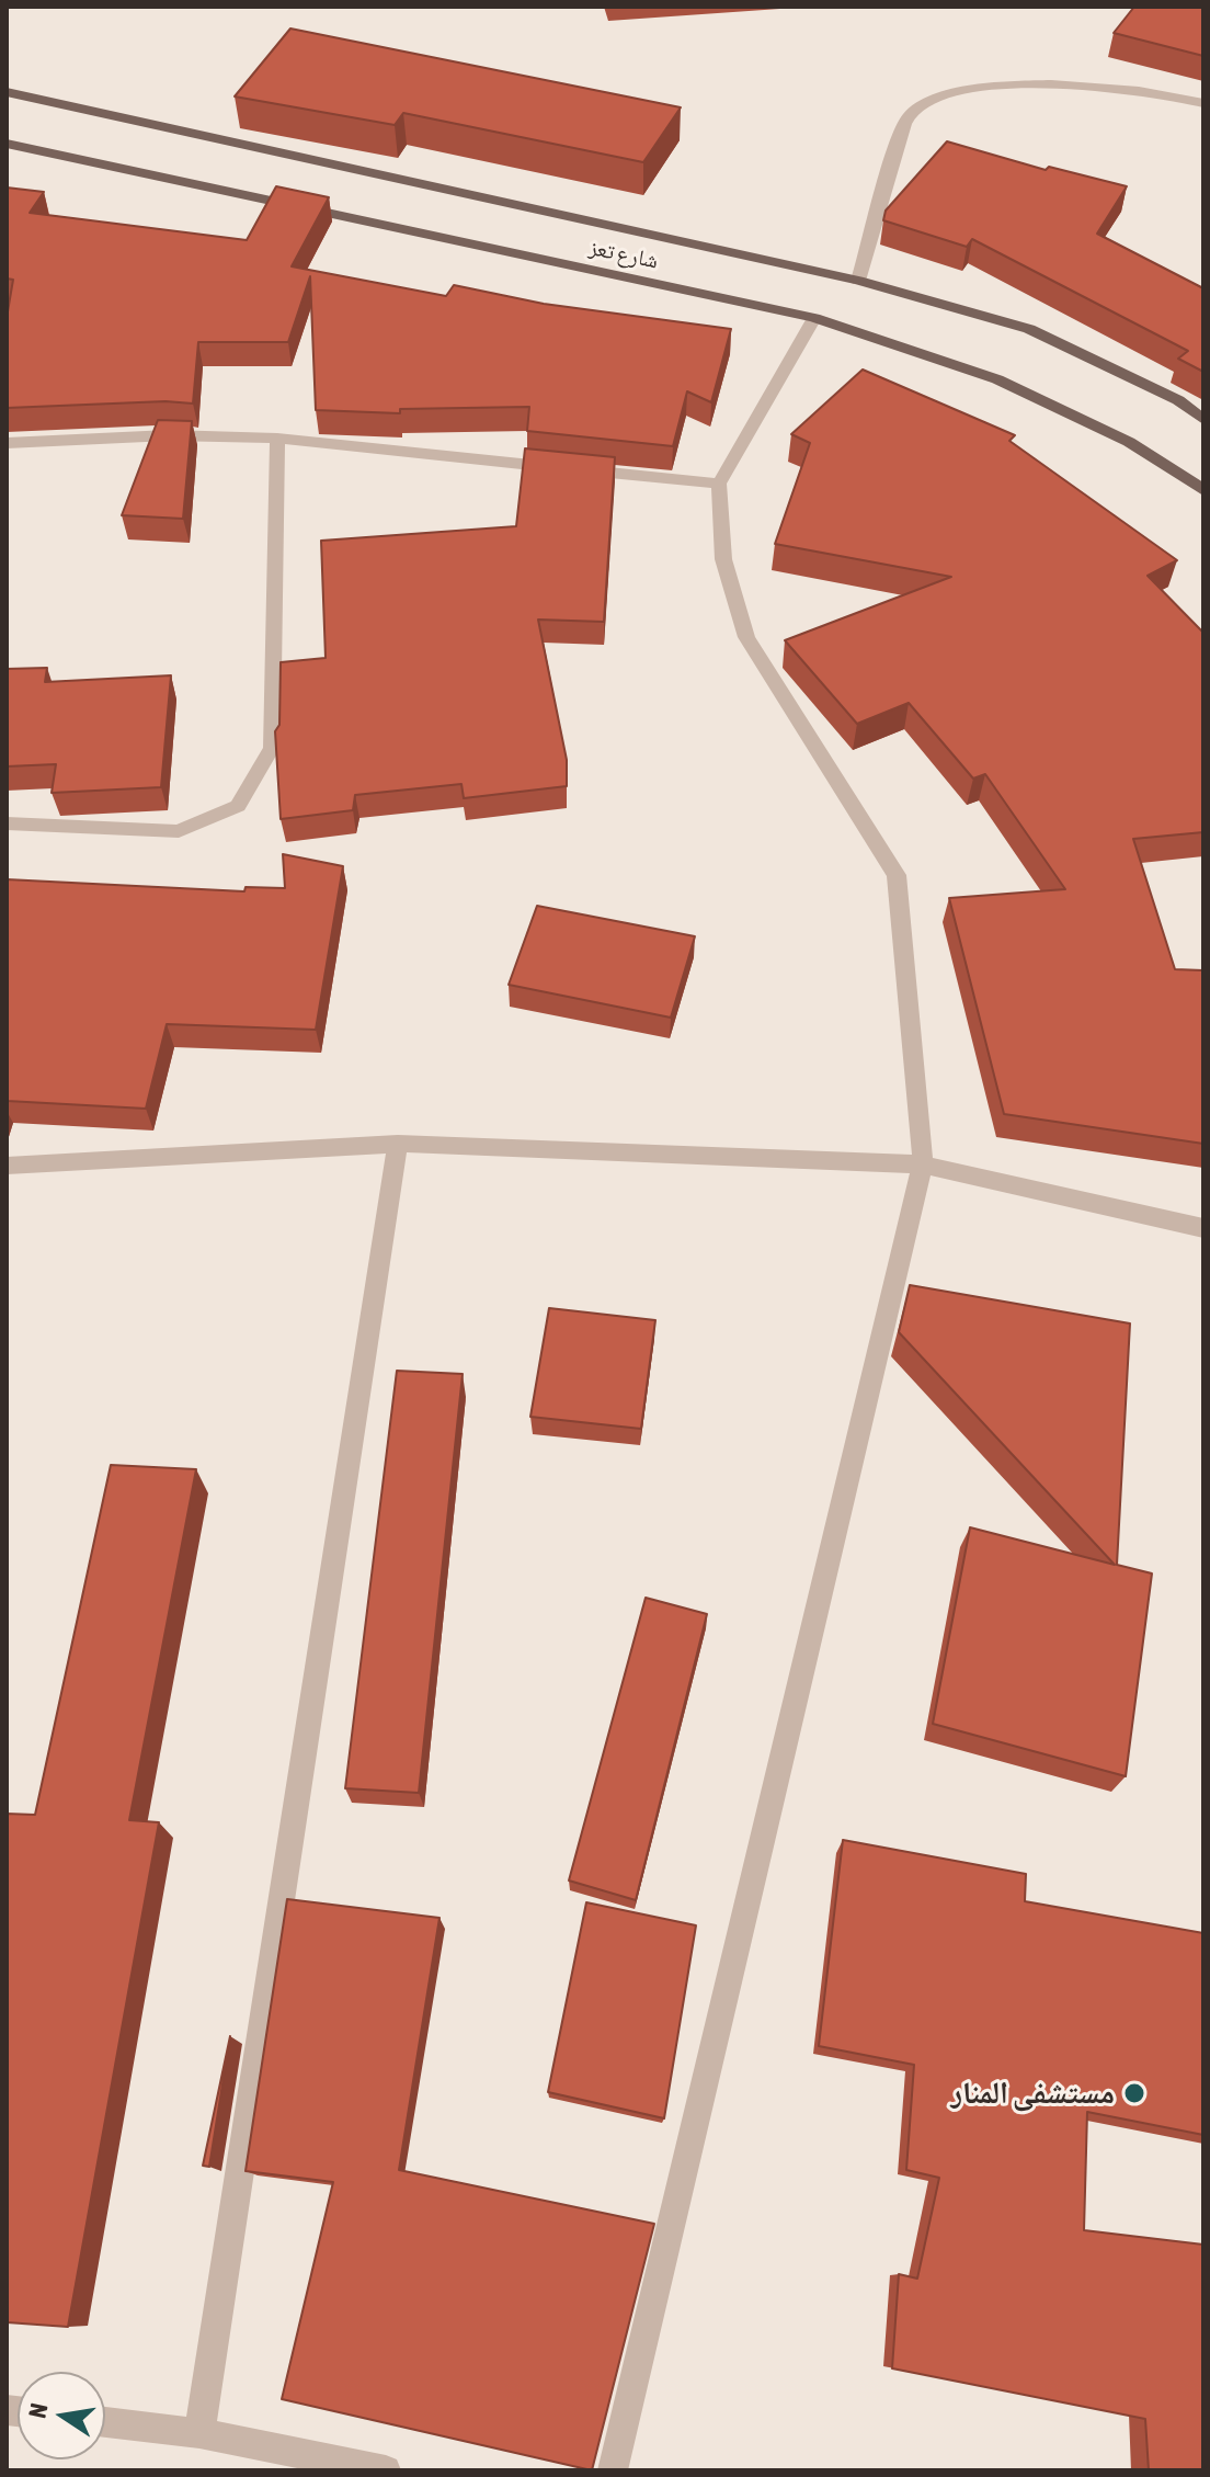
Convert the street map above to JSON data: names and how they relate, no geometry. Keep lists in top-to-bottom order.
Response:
{
  "streets": {
    "main road": ["شارع تعز"]
  },
  "places": ["مستشفى المنار"],
  "north": "left"
}
